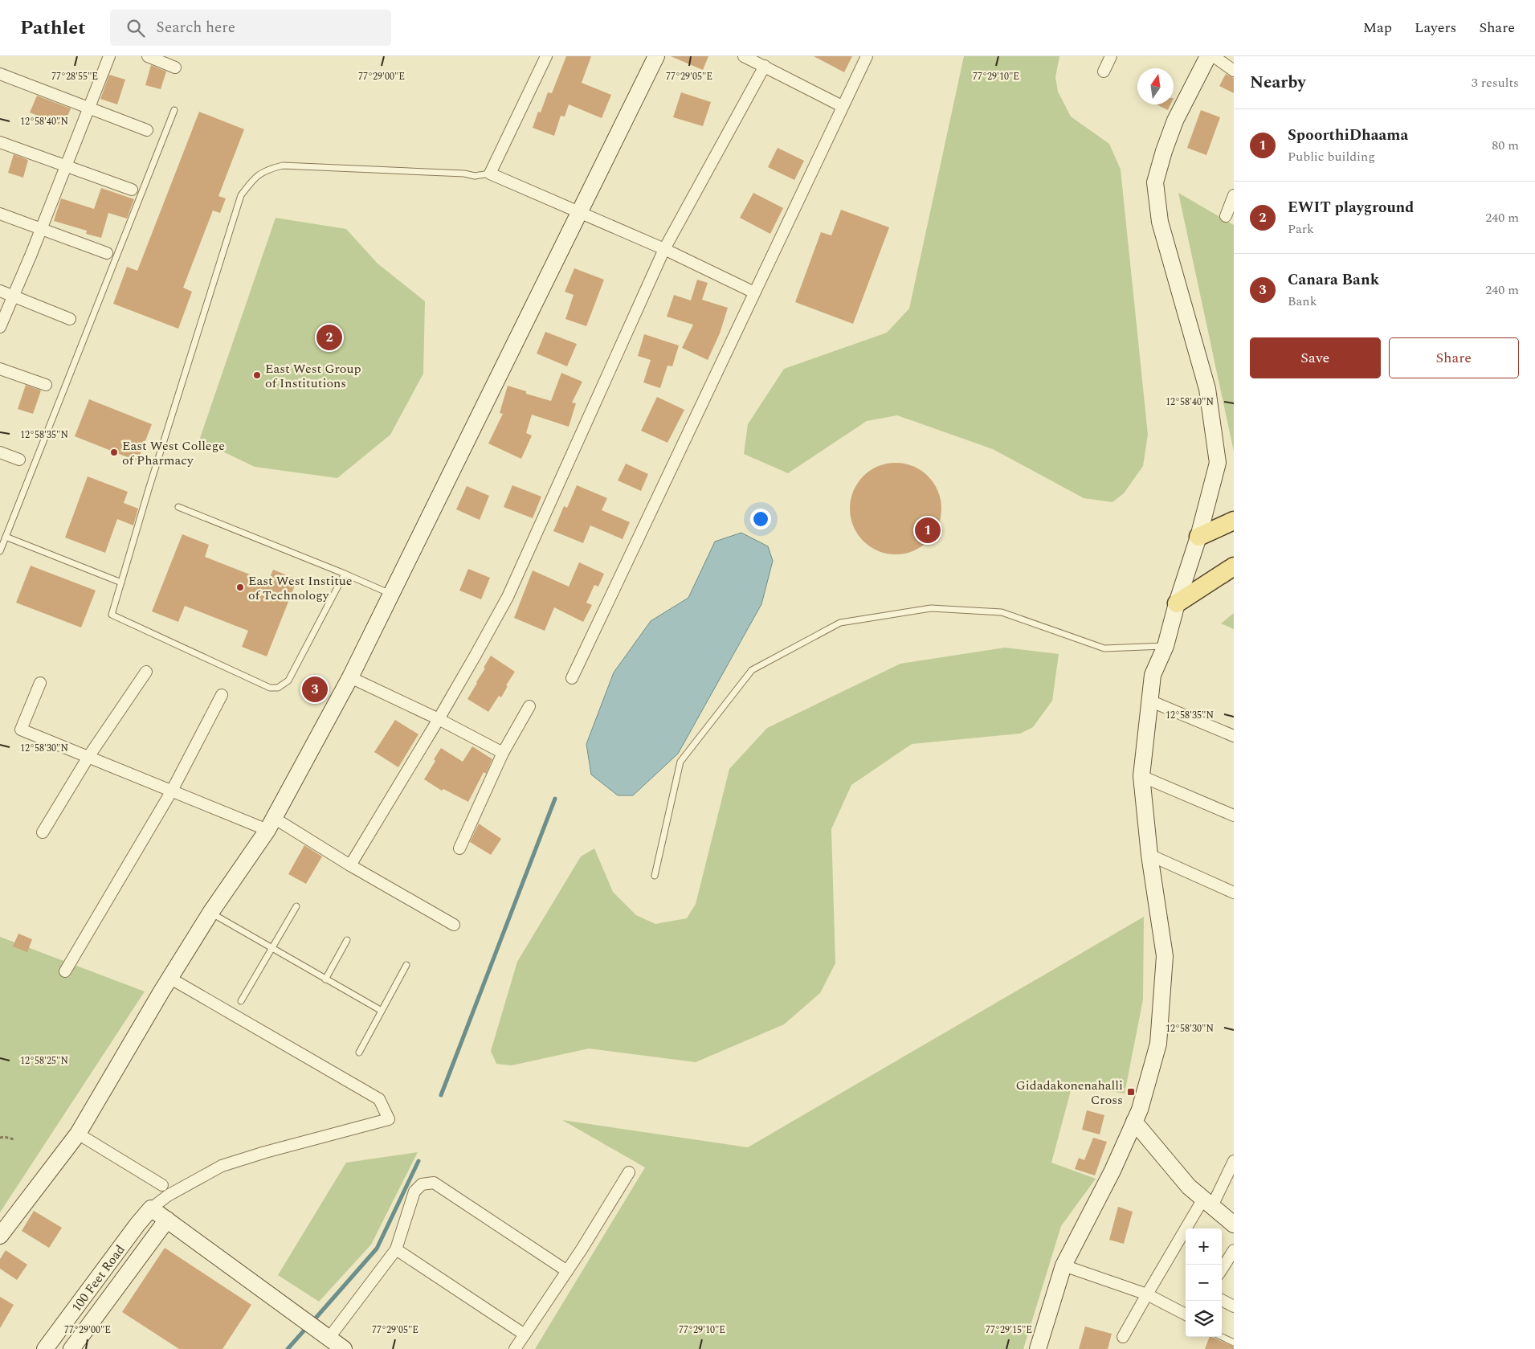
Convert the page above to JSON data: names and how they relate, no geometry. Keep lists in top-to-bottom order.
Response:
{
  "streets": {
    "street": ["100 Feet Road"]
  },
  "places": {
    "other": ["East West Group of Institutions", "East West College of Pharmacy", "East West Institue of Technology"],
    "transit": ["Gidadakonenahalli Cross"]
  },
  "north": "top",
  "page": {
    "header": "Pathlet",
    "search": "Search here",
    "nav": ["Map", "Layers", "Share"],
    "heading": ["Nearby", "3 results"],
    "list": [
      {
        "mark": "1",
        "name": "SpoorthiDhaama",
        "note": "Public building",
        "value": "80 m"
      },
      {
        "mark": "2",
        "name": "EWIT playground",
        "note": "Park",
        "value": "240 m"
      },
      {
        "mark": "3",
        "name": "Canara Bank",
        "note": "Bank",
        "value": "240 m"
      }
    ],
    "pins": ["2", "1", "3"],
    "buttons": ["Save", "Share"],
    "map_buttons": ["+", "−"]
  },
  "coordinates": [
    "77°28'55\"E",
    "77°29'00\"E",
    "77°29'05\"E",
    "77°29'10\"E",
    "12°58'40\"N",
    "12°58'35\"N",
    "12°58'30\"N",
    "12°58'25\"N",
    "77°29'15\"E"
  ]
}
